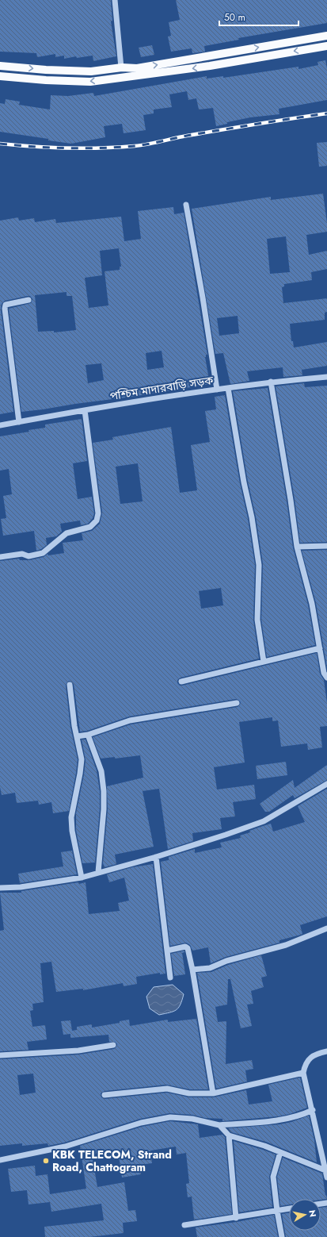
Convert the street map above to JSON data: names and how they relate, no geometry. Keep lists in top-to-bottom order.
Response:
{
  "streets": {
    "street": ["পশ্চিম মাদারবাড়ি সড়ক"]
  },
  "places": ["KBK TELECOM, Strand Road, Chattogram"],
  "scale_bar": "50 m",
  "north": "right"
}
